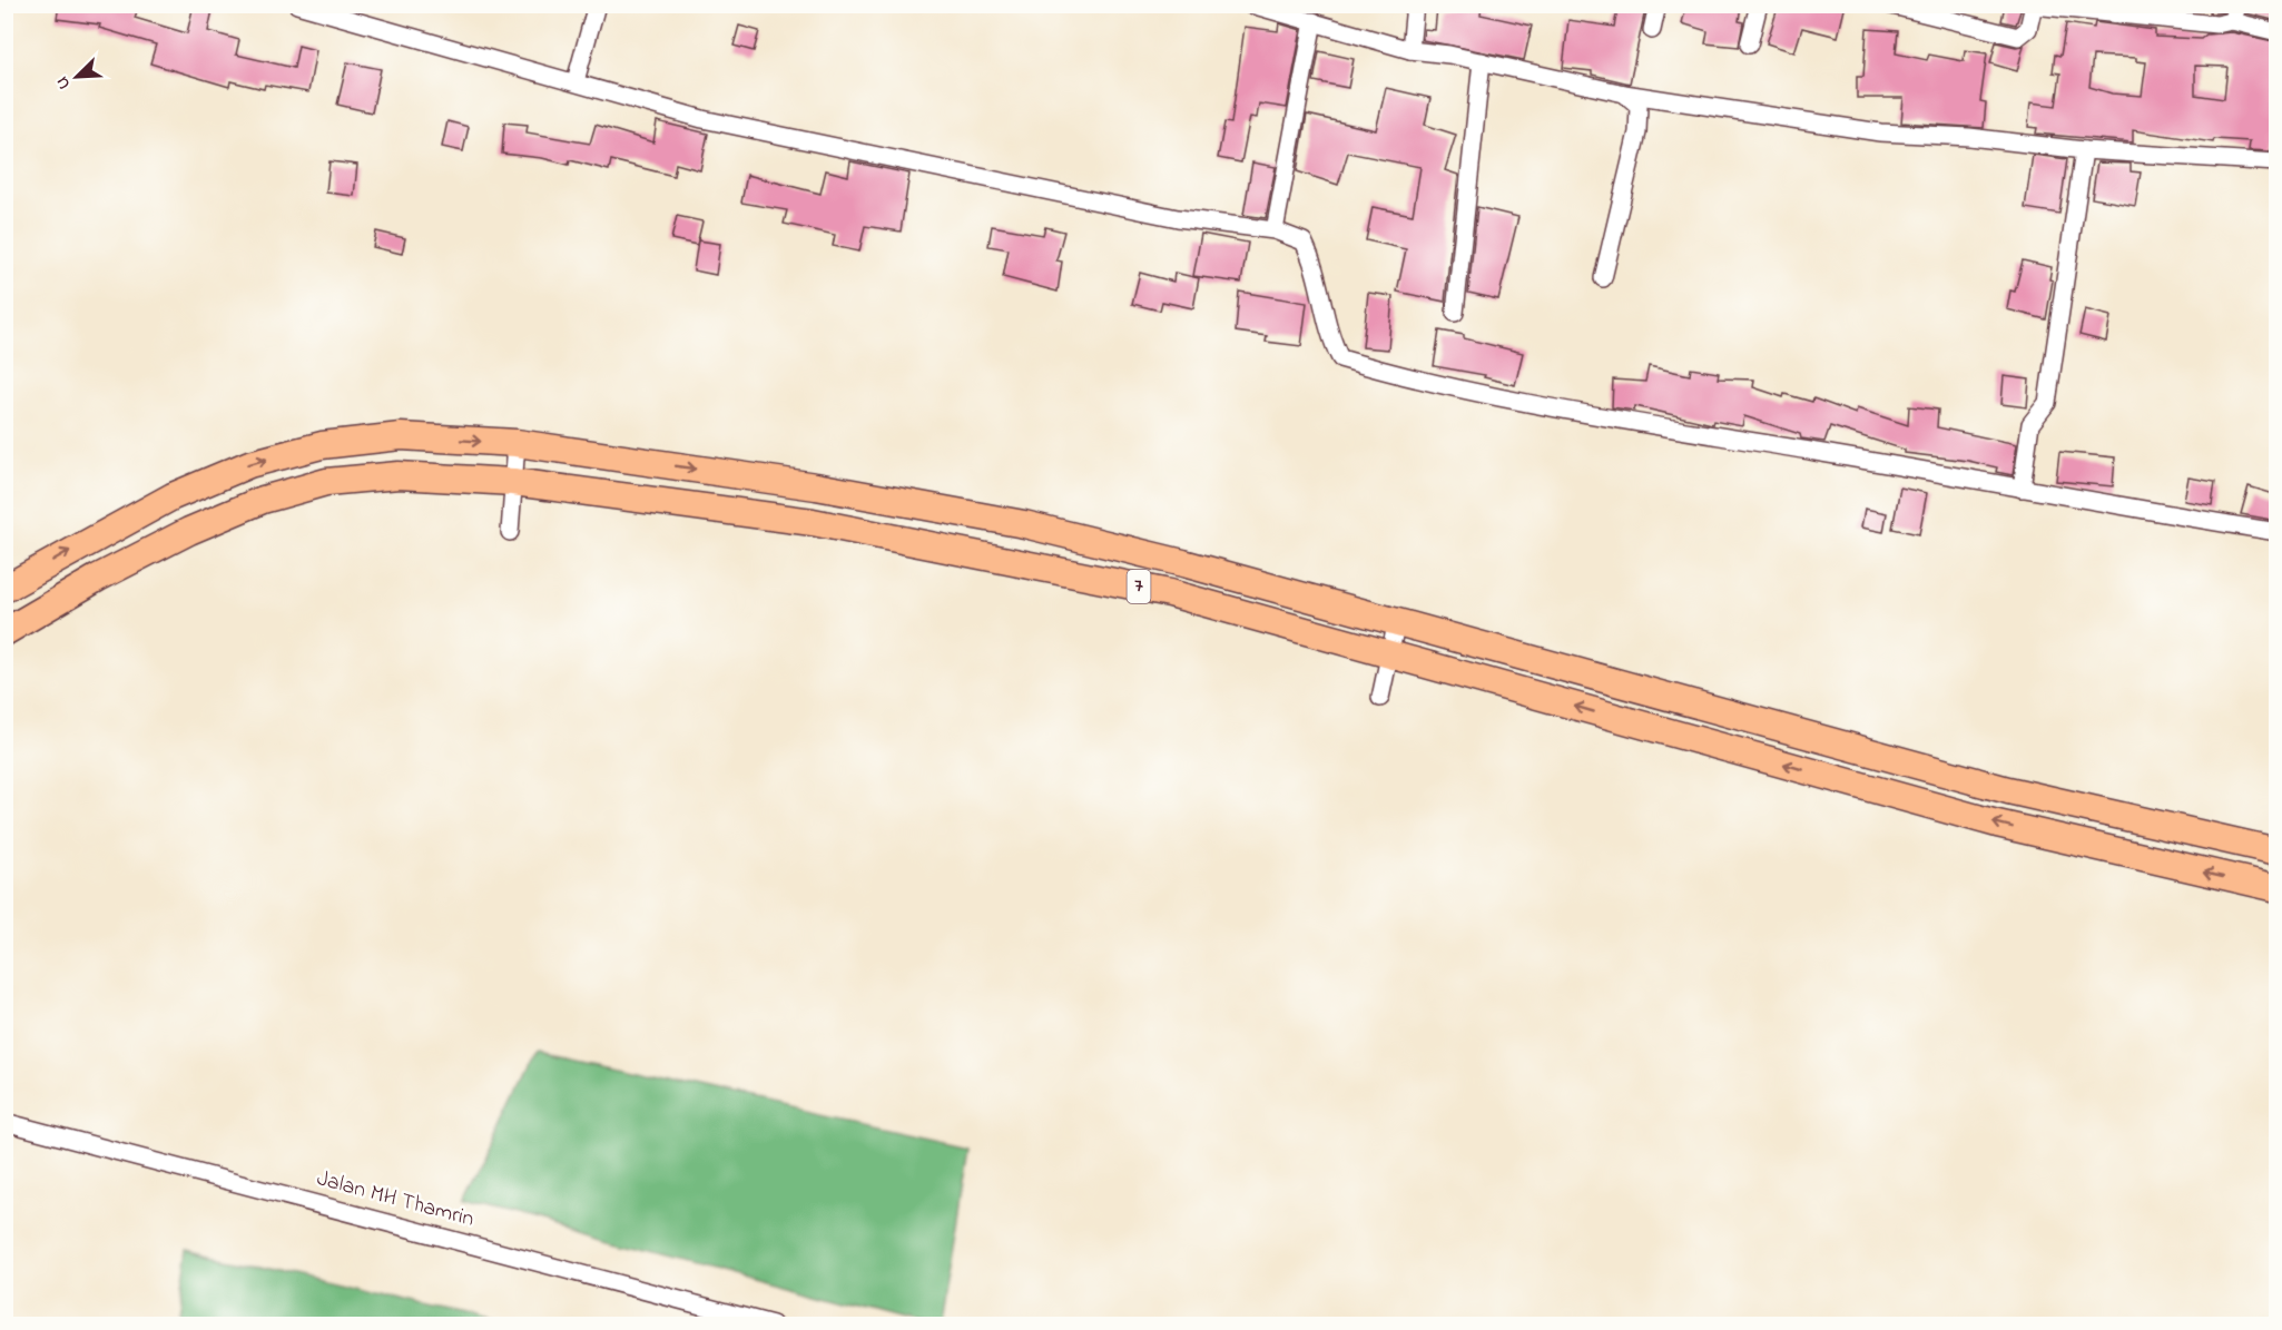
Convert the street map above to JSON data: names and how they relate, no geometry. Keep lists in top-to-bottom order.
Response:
{
  "streets": {
    "highway": ["7"],
    "street": ["Jalan MH Thamrin"]
  },
  "north": "bottom left"
}
